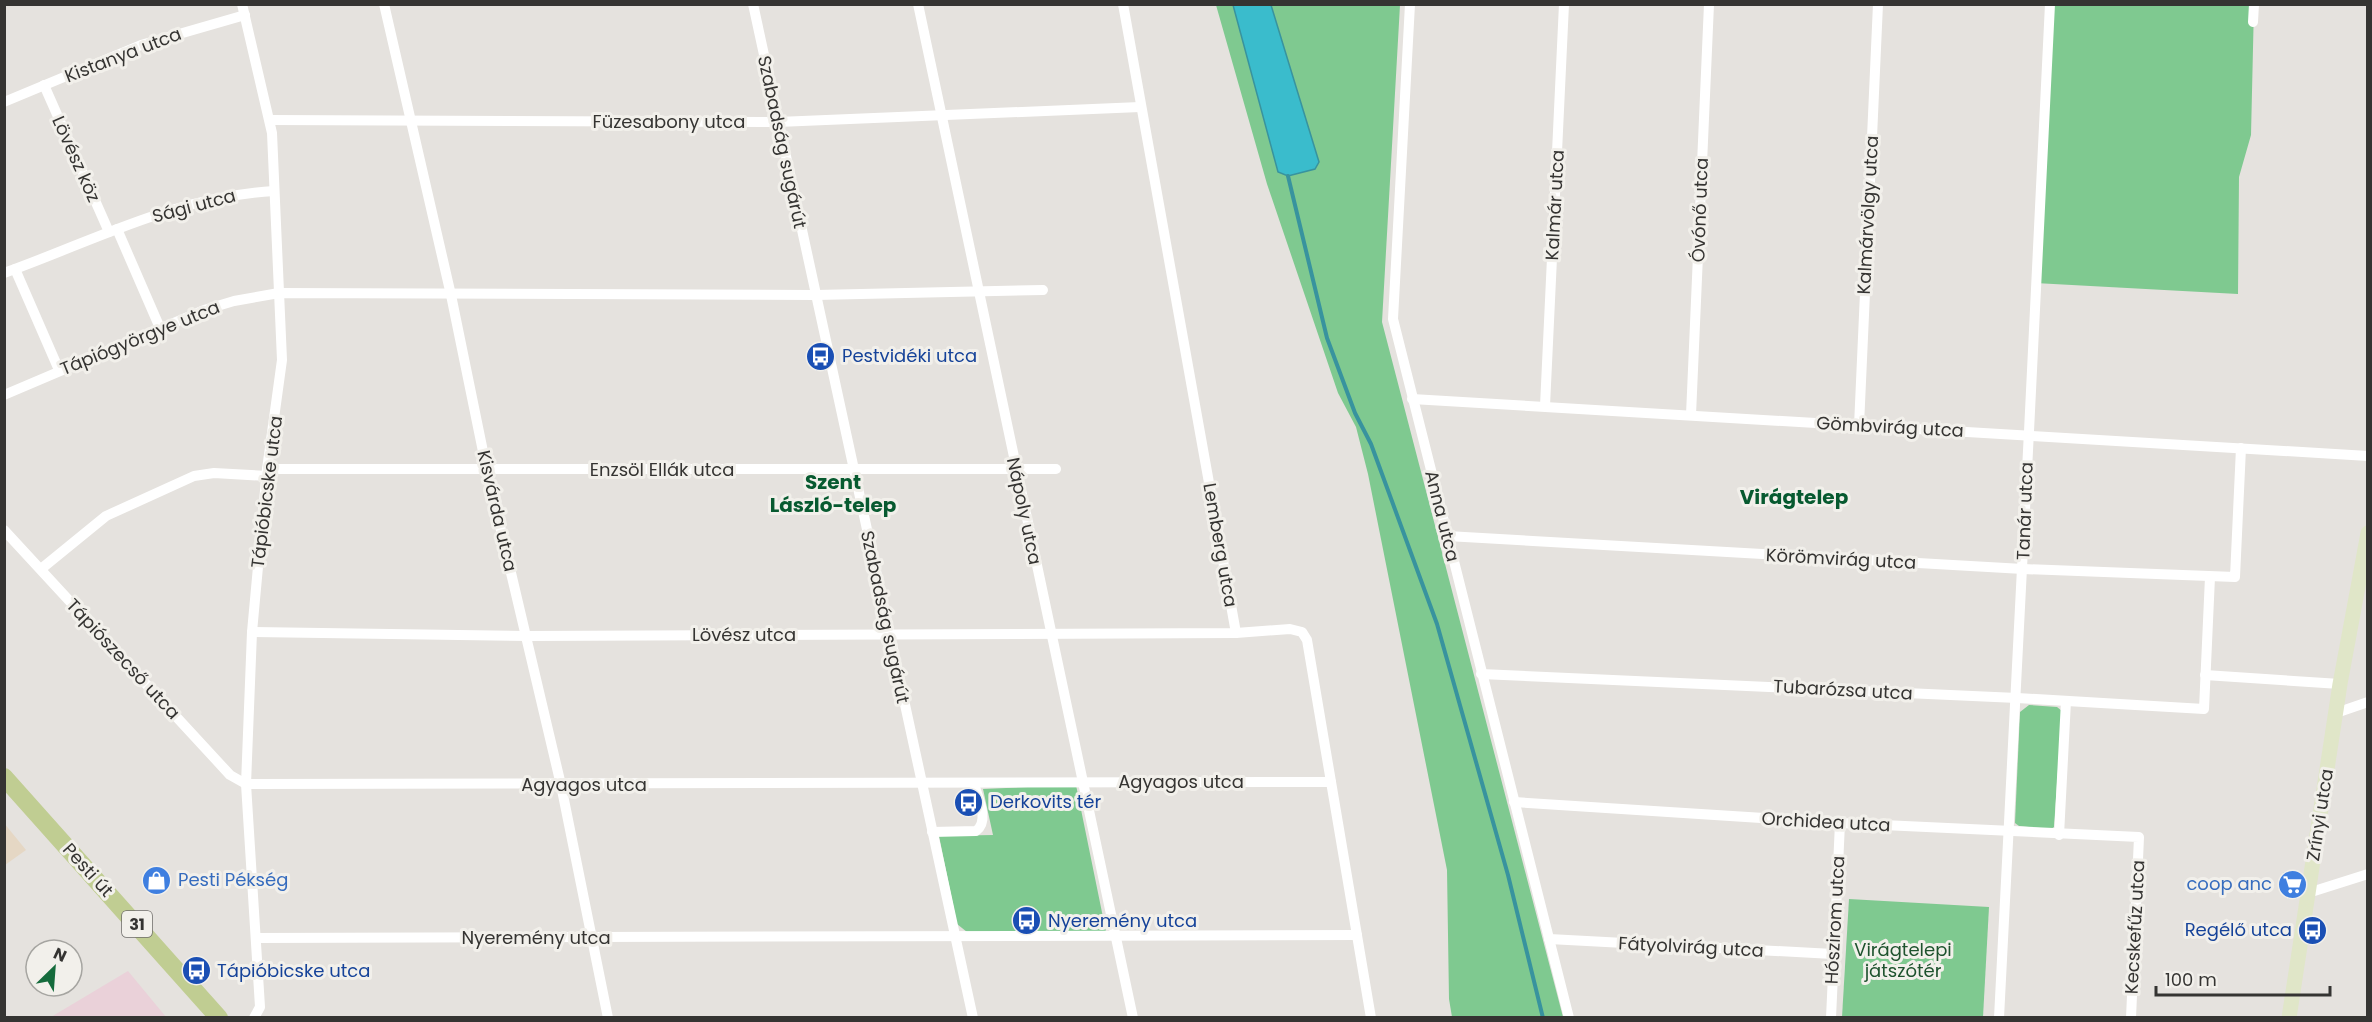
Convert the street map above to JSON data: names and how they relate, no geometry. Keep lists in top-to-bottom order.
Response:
{
  "streets": {
    "main road": ["Zrínyi utca", "Pesti út", "31"],
    "street": [
      "Kistanya utca",
      "Füzesabony utca",
      "Szabadság sugárút",
      "Lövész köz",
      "Kalmár utca",
      "Sági utca",
      "Óvónő utca",
      "Kalmárvölgy utca",
      "Tápiógyörgye utca",
      "Gömbvirág utca",
      "Enzsöl Ellák utca",
      "Tápióbicske utca",
      "Kisvárda utca",
      "Nápoly utca",
      "Tanár utca",
      "Anna utca",
      "Lemberg utca",
      "Körömvirág utca",
      "Lövész utca",
      "Tápiószecső utca",
      "Tubarózsa utca",
      "Agyagos utca",
      "Orchidea utca",
      "Hószirom utca",
      "Kecskefűz utca",
      "Nyeremény utca",
      "Fátyolvirág utca"
    ]
  },
  "crossings": [
    ["Kistanya utca", "Lövész köz"],
    ["Kistanya utca", "Tápióbicske utca"],
    ["Füzesabony utca", "Szabadság sugárút"],
    ["Füzesabony utca", "Tápióbicske utca"],
    ["Füzesabony utca", "Kisvárda utca"],
    ["Füzesabony utca", "Nápoly utca"],
    ["Füzesabony utca", "Lemberg utca"],
    ["Szabadság sugárút", "Enzsöl Ellák utca"],
    ["Szabadság sugárút", "Lövész utca"],
    ["Szabadság sugárút", "Agyagos utca"],
    ["Szabadság sugárút", "Nyeremény utca"],
    ["Lövész köz", "Sági utca"],
    ["Kalmár utca", "Gömbvirág utca"],
    ["Sági utca", "Tápiógyörgye utca"],
    ["Sági utca", "Tápióbicske utca"],
    ["Óvónő utca", "Gömbvirág utca"],
    ["Kalmárvölgy utca", "Gömbvirág utca"],
    ["Tápiógyörgye utca", "Tápióbicske utca"],
    ["Gömbvirág utca", "Tanár utca"],
    ["Gömbvirág utca", "Anna utca"],
    ["Gömbvirág utca", "Körömvirág utca"],
    ["Enzsöl Ellák utca", "Tápióbicske utca"],
    ["Enzsöl Ellák utca", "Kisvárda utca"],
    ["Enzsöl Ellák utca", "Nápoly utca"],
    ["Enzsöl Ellák utca", "Tápiószecső utca"],
    ["Tápióbicske utca", "Lövész utca"],
    ["Tápióbicske utca", "Tápiószecső utca"],
    ["Tápióbicske utca", "Agyagos utca"],
    ["Tápióbicske utca", "Nyeremény utca"],
    ["Kisvárda utca", "Lövész utca"],
    ["Kisvárda utca", "Agyagos utca"],
    ["Kisvárda utca", "Nyeremény utca"],
    ["Nápoly utca", "Lövész utca"],
    ["Nápoly utca", "Agyagos utca"],
    ["Nápoly utca", "Nyeremény utca"],
    ["Tanár utca", "Körömvirág utca"],
    ["Tanár utca", "Tubarózsa utca"],
    ["Tanár utca", "Orchidea utca"],
    ["Anna utca", "Körömvirág utca"],
    ["Anna utca", "Tubarózsa utca"],
    ["Anna utca", "Orchidea utca"],
    ["Anna utca", "Fátyolvirág utca"],
    ["Lemberg utca", "Lövész utca"],
    ["Lemberg utca", "Agyagos utca"],
    ["Lemberg utca", "Nyeremény utca"],
    ["Tápiószecső utca", "Agyagos utca"],
    ["Orchidea utca", "Hószirom utca"],
    ["Orchidea utca", "Kecskefűz utca"],
    ["Hószirom utca", "Fátyolvirág utca"]
  ],
  "districts": ["Szent László-telep", "Virágtelep"],
  "parks": ["Virágtelepi játszótér"],
  "places": {
    "bus stop": [
      "Pestvidéki utca",
      "Derkovits tér",
      "Nyeremény utca",
      "Regélő utca",
      "Tápióbicske utca"
    ],
    "shop": ["Pesti Pékség"],
    "supermarket": ["coop anc"]
  },
  "scale_bar": "100 m",
  "north": "top right"
}
